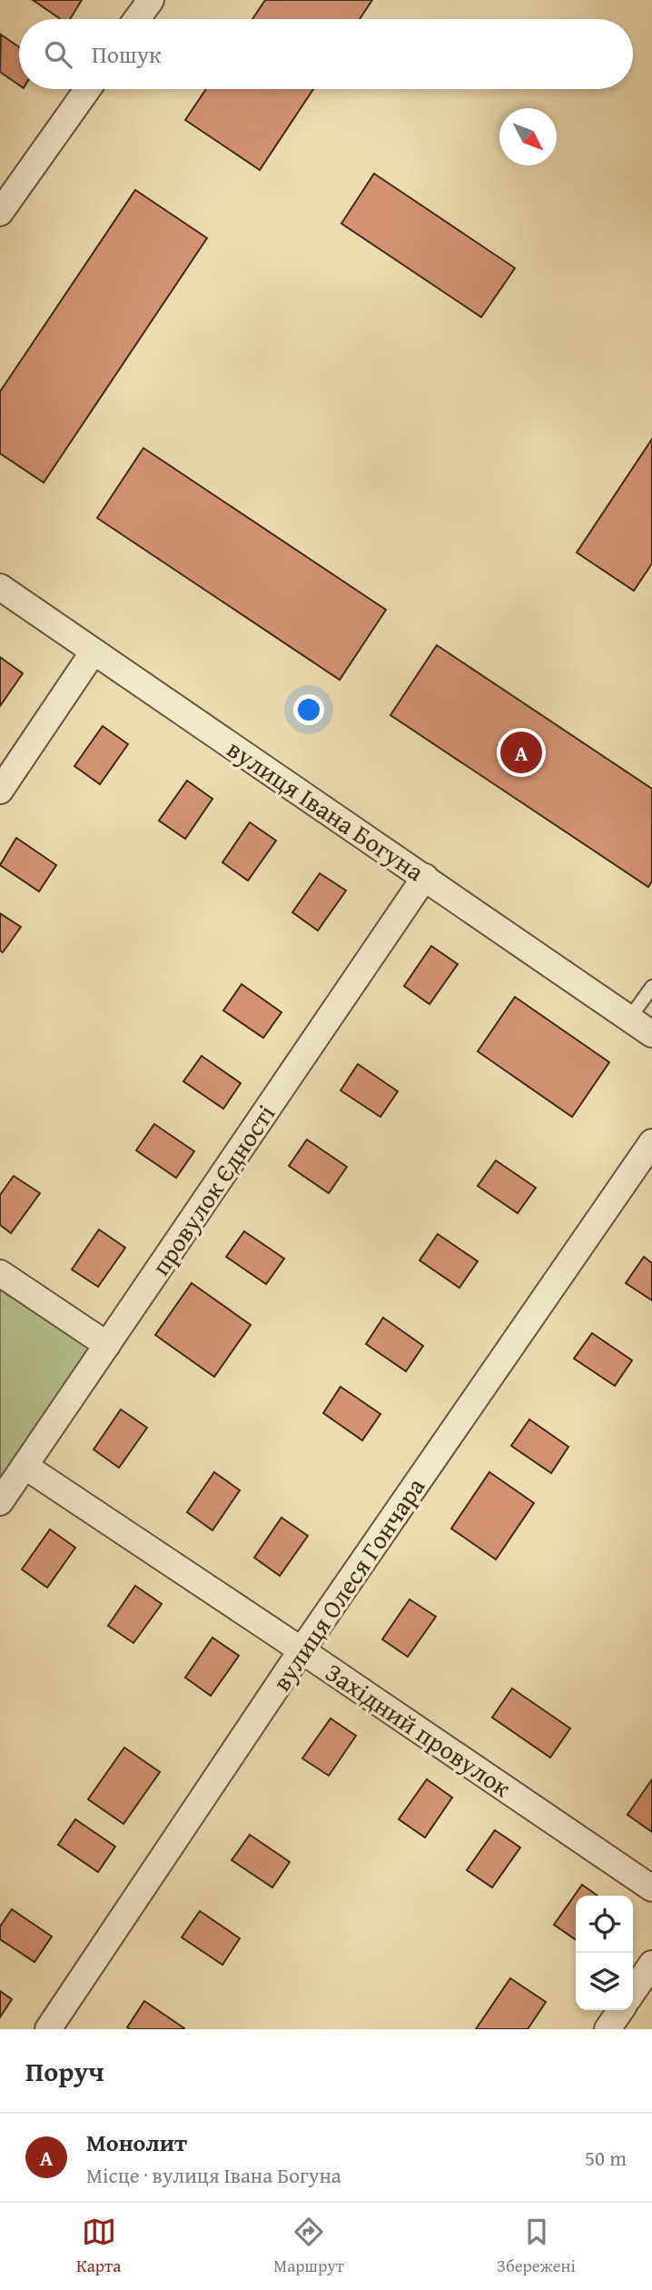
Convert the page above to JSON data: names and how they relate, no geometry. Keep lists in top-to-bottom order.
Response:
{
  "streets": {
    "street": [
      "вулиця Івана Богуна",
      "провулок Єдності",
      "вулиця Олеся Гончара",
      "Західний провулок"
    ]
  },
  "crossings": [
    ["вулиця Івана Богуна", "провулок Єдності"],
    ["провулок Єдності", "Західний провулок"],
    ["вулиця Олеся Гончара", "Західний провулок"]
  ],
  "north": "bottom right",
  "page": {
    "search": "Пошук",
    "pins": "A",
    "heading": "Поруч",
    "list": [
      {
        "mark": "A",
        "name": "Монолит",
        "note": "Місце · вулиця Івана Богуна",
        "value": "50 m"
      }
    ],
    "nav": ["Карта", "Маршрут", "Збережені"]
  }
}
